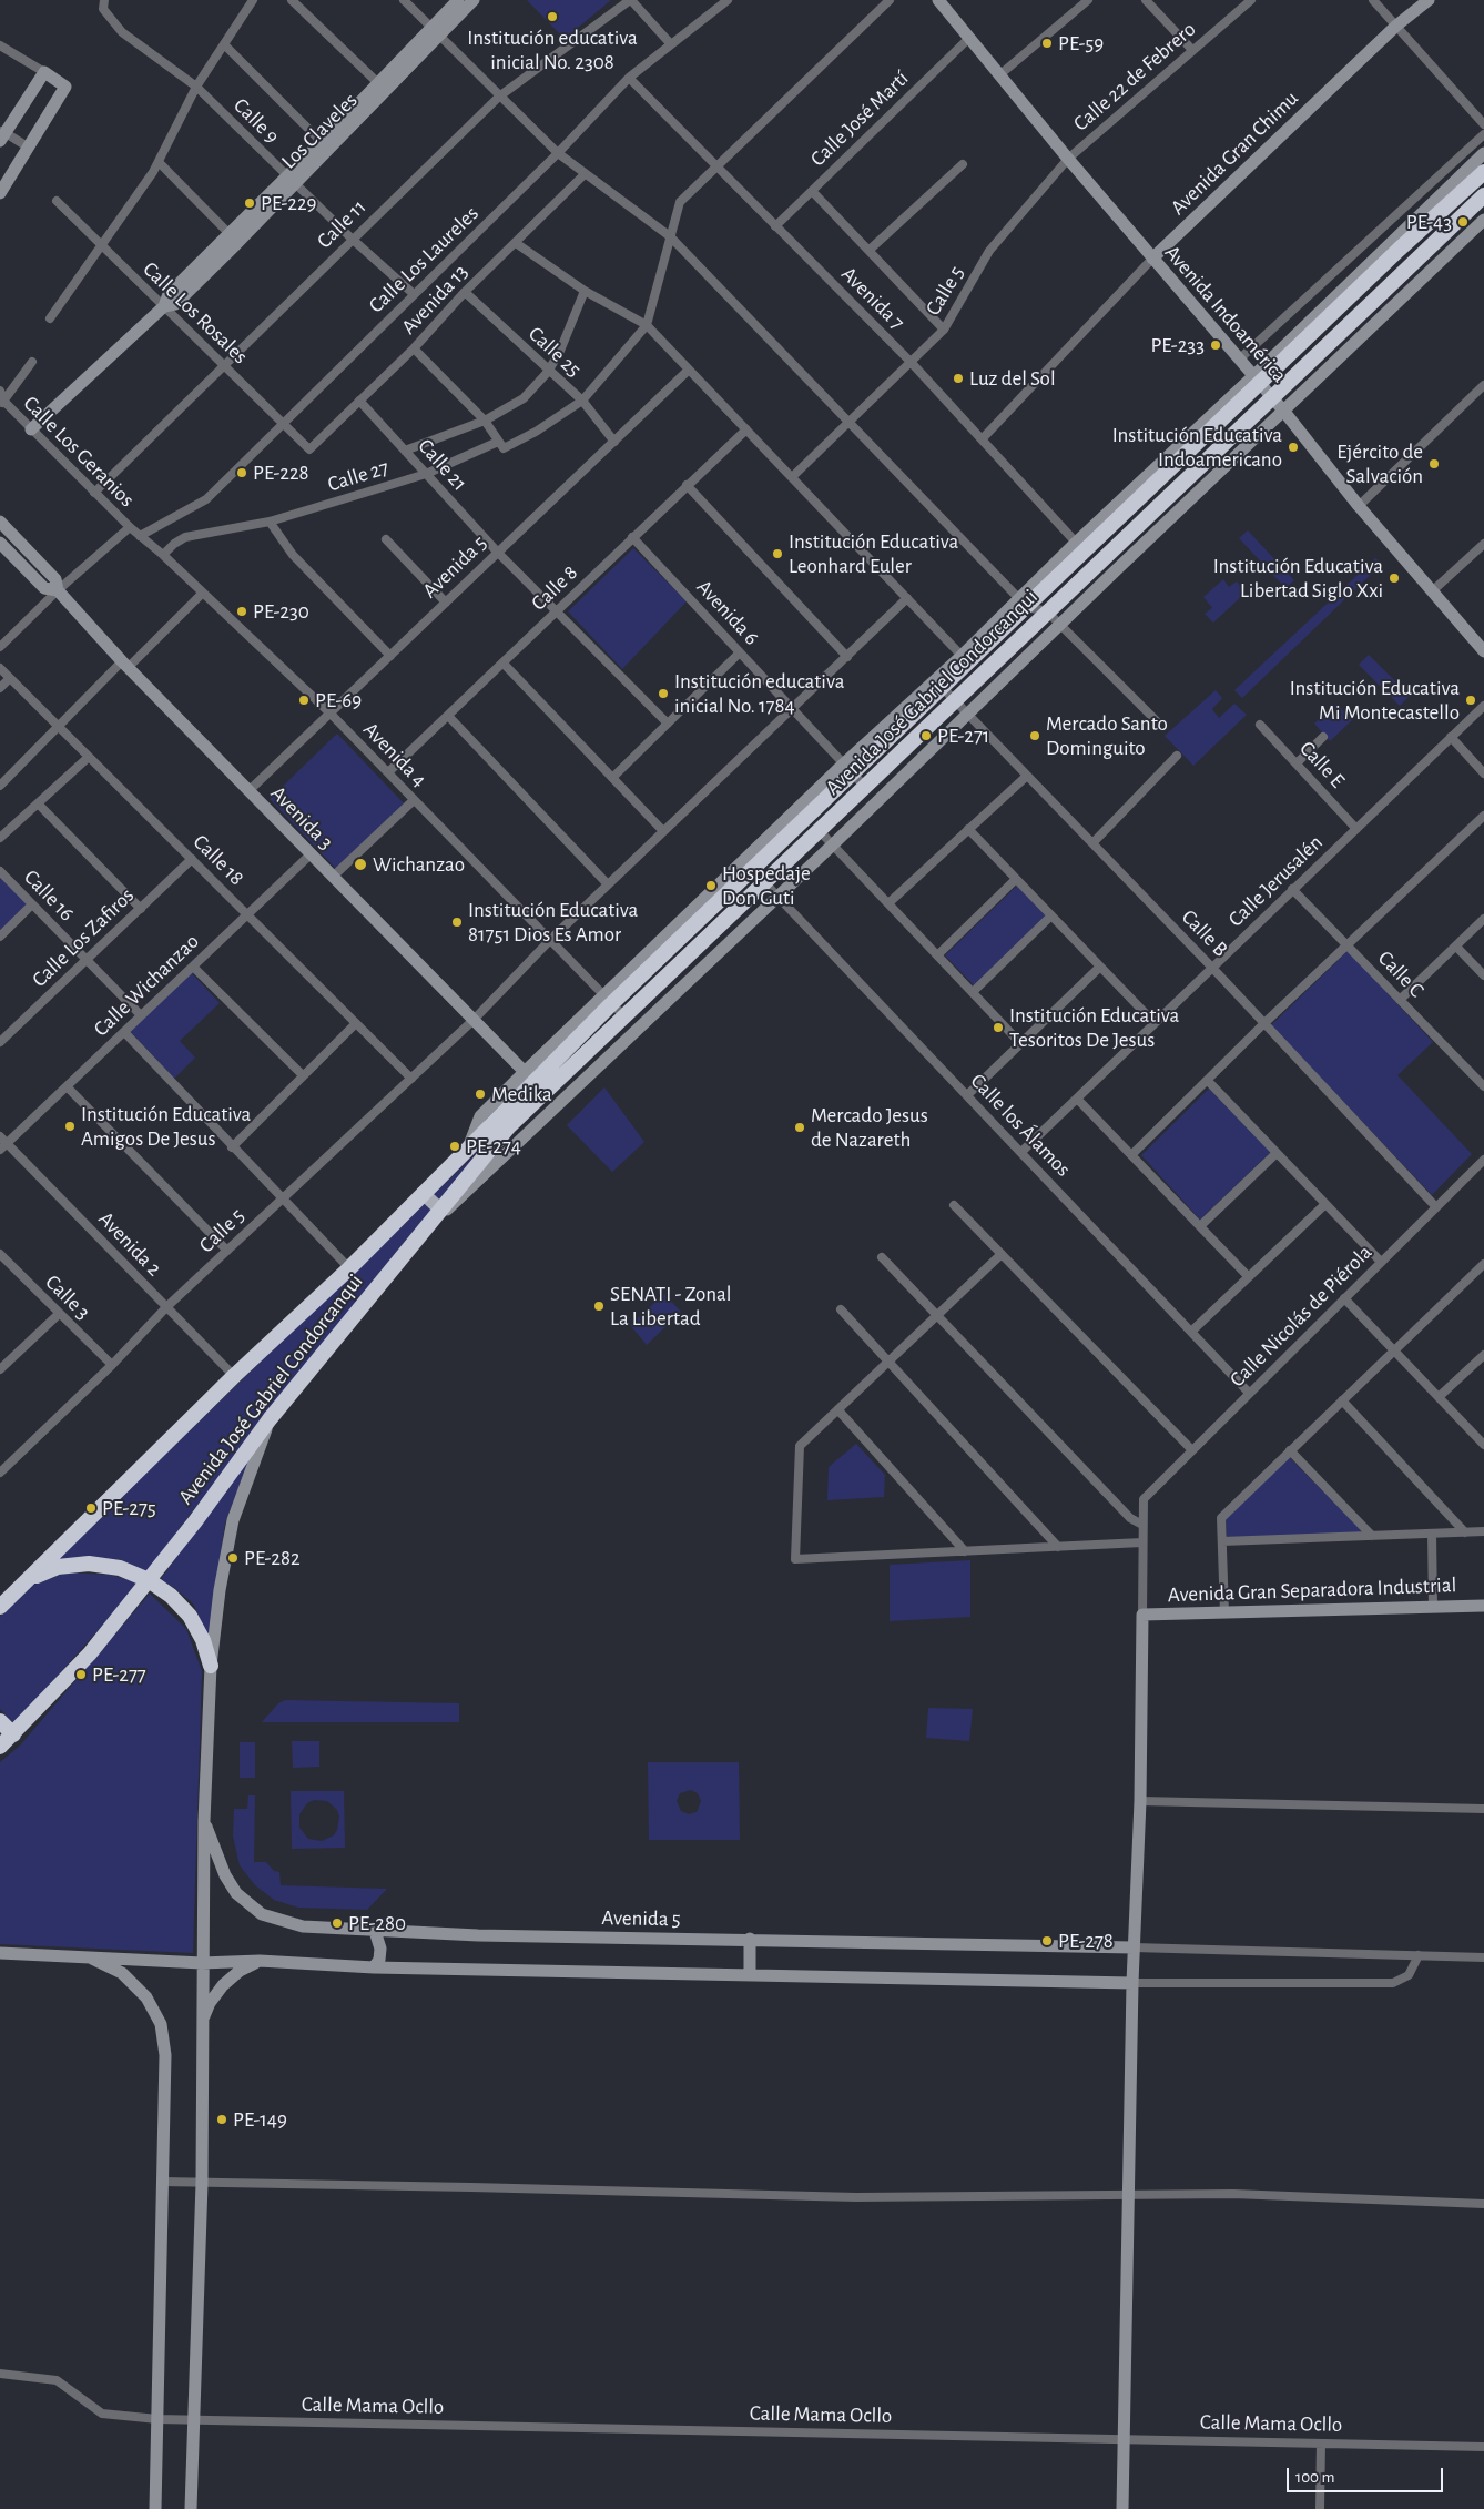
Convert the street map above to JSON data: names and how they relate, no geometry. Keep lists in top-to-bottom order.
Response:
{
  "streets": {
    "highway": ["Avenida José Gabriel Condorcanqui"],
    "street": [
      "Calle 22 de Febrero",
      "Calle José Martí",
      "Calle 9",
      "Los Claveles",
      "Avenida Gran Chimu",
      "Calle 11",
      "Calle Los Laureles",
      "Calle 5",
      "Avenida 7",
      "Avenida 13",
      "Calle Los Rosales",
      "Avenida Indoamérica",
      "Calle 25",
      "Calle Los Geranios",
      "Calle 21",
      "Calle 27",
      "Avenida 5",
      "Calle 8",
      "Avenida 6",
      "Avenida 4",
      "Calle E",
      "Avenida 3",
      "Calle 18",
      "Calle Jerusalén",
      "Calle 16",
      "Calle B",
      "Calle Los Zafiros",
      "Calle C",
      "Calle Wichanzao",
      "Calle los Álamos",
      "Avenida 2",
      "Calle 3",
      "Calle Nicolás de Piérola",
      "Avenida Gran Separadora Industrial",
      "Calle Mama Ocllo"
    ]
  },
  "crossings": [
    ["Calle 22 de Febrero", "Calle 5"],
    ["Calle 22 de Febrero", "Avenida Indoamérica"],
    ["Calle José Martí", "Avenida 7"],
    ["Calle José Martí", "Avenida Indoamérica"],
    ["Calle 9", "Los Claveles"],
    ["Calle 9", "Calle 11"],
    ["Calle 9", "Calle Los Laureles"],
    ["Los Claveles", "Calle Los Rosales"],
    ["Los Claveles", "Calle Los Geranios"],
    ["Avenida Gran Chimu", "Avenida 7"],
    ["Avenida Gran Chimu", "Avenida Indoamérica"],
    ["Calle 11", "Calle Los Rosales"],
    ["Calle 11", "Calle Los Geranios"],
    ["Calle Los Laureles", "Avenida 7"],
    ["Calle Los Laureles", "Calle Los Rosales"],
    ["Calle Los Laureles", "Avenida 4"],
    ["Calle 5", "Avenida 7"],
    ["Calle 5", "Avenida Indoamérica"],
    ["Calle 5", "Avenida 6"],
    ["Calle 5", "Avenida 4"],
    ["Calle 5", "Avenida 3"],
    ["Calle 5", "Calle 18"],
    ["Calle 5", "Avenida 2"],
    ["Calle 5", "Calle 3"],
    ["Avenida 7", "Avenida José Gabriel Condorcanqui"],
    ["Avenida 13", "Calle Los Rosales"],
    ["Avenida 13", "Calle 25"],
    ["Avenida 13", "Calle 21"],
    ["Avenida Indoamérica", "Avenida José Gabriel Condorcanqui"],
    ["Calle 25", "Calle 27"],
    ["Calle 25", "Avenida 5"],
    ["Calle Los Geranios", "Avenida 4"],
    ["Calle 21", "Calle 27"],
    ["Calle 21", "Avenida 5"],
    ["Calle 21", "Calle 8"],
    ["Calle 27", "Avenida 4"],
    ["Avenida 5", "Avenida 4"],
    ["Avenida 5", "Avenida 3"],
    ["Calle 8", "Avenida 6"],
    ["Calle 8", "Avenida 4"],
    ["Avenida 6", "Avenida José Gabriel Condorcanqui"],
    ["Avenida José Gabriel Condorcanqui", "Avenida 4"],
    ["Avenida José Gabriel Condorcanqui", "Avenida 3"],
    ["Avenida José Gabriel Condorcanqui", "Calle B"],
    ["Avenida José Gabriel Condorcanqui", "Calle los Álamos"],
    ["Avenida José Gabriel Condorcanqui", "Avenida 2"],
    ["Calle E", "Calle Jerusalén"],
    ["Avenida 3", "Calle Wichanzao"],
    ["Calle 18", "Calle Los Zafiros"],
    ["Calle 18", "Calle Wichanzao"],
    ["Calle Jerusalén", "Calle B"],
    ["Calle Jerusalén", "Calle C"],
    ["Calle Jerusalén", "Calle los Álamos"],
    ["Calle 16", "Calle Los Zafiros"],
    ["Calle 16", "Calle Wichanzao"],
    ["Calle B", "Calle Nicolás de Piérola"],
    ["Calle Wichanzao", "Avenida 2"],
    ["Calle los Álamos", "Calle Nicolás de Piérola"]
  ],
  "places": [
    "Institución educativa inicial No. 2308",
    "PE-59",
    "PE-229",
    "PE-43",
    "PE-233",
    "Luz del Sol",
    "Institución Educativa Indoamericano",
    "Ejército de Salvación",
    "PE-228",
    "Institución Educativa Leonhard Euler",
    "Institución Educativa Libertad Siglo Xxi",
    "PE-230",
    "Institución educativa inicial No. 1784",
    "PE-69",
    "Institución Educativa Mi Montecastello",
    "PE-271",
    "Mercado Santo Dominguito",
    "Wichanzao",
    "Hospedaje Don Guti",
    "Institución Educativa 81751 Dios Es Amor",
    "Institución Educativa Tesoritos De Jesus",
    "Medika",
    "Institución Educativa Amigos De Jesus",
    "Mercado Jesus de Nazareth",
    "PE-274",
    "SENATI - Zonal La Libertad",
    "PE-275",
    "PE-282",
    "PE-277",
    "PE-280",
    "PE-278",
    "PE-149"
  ],
  "scale_bar": "100 m"
}
